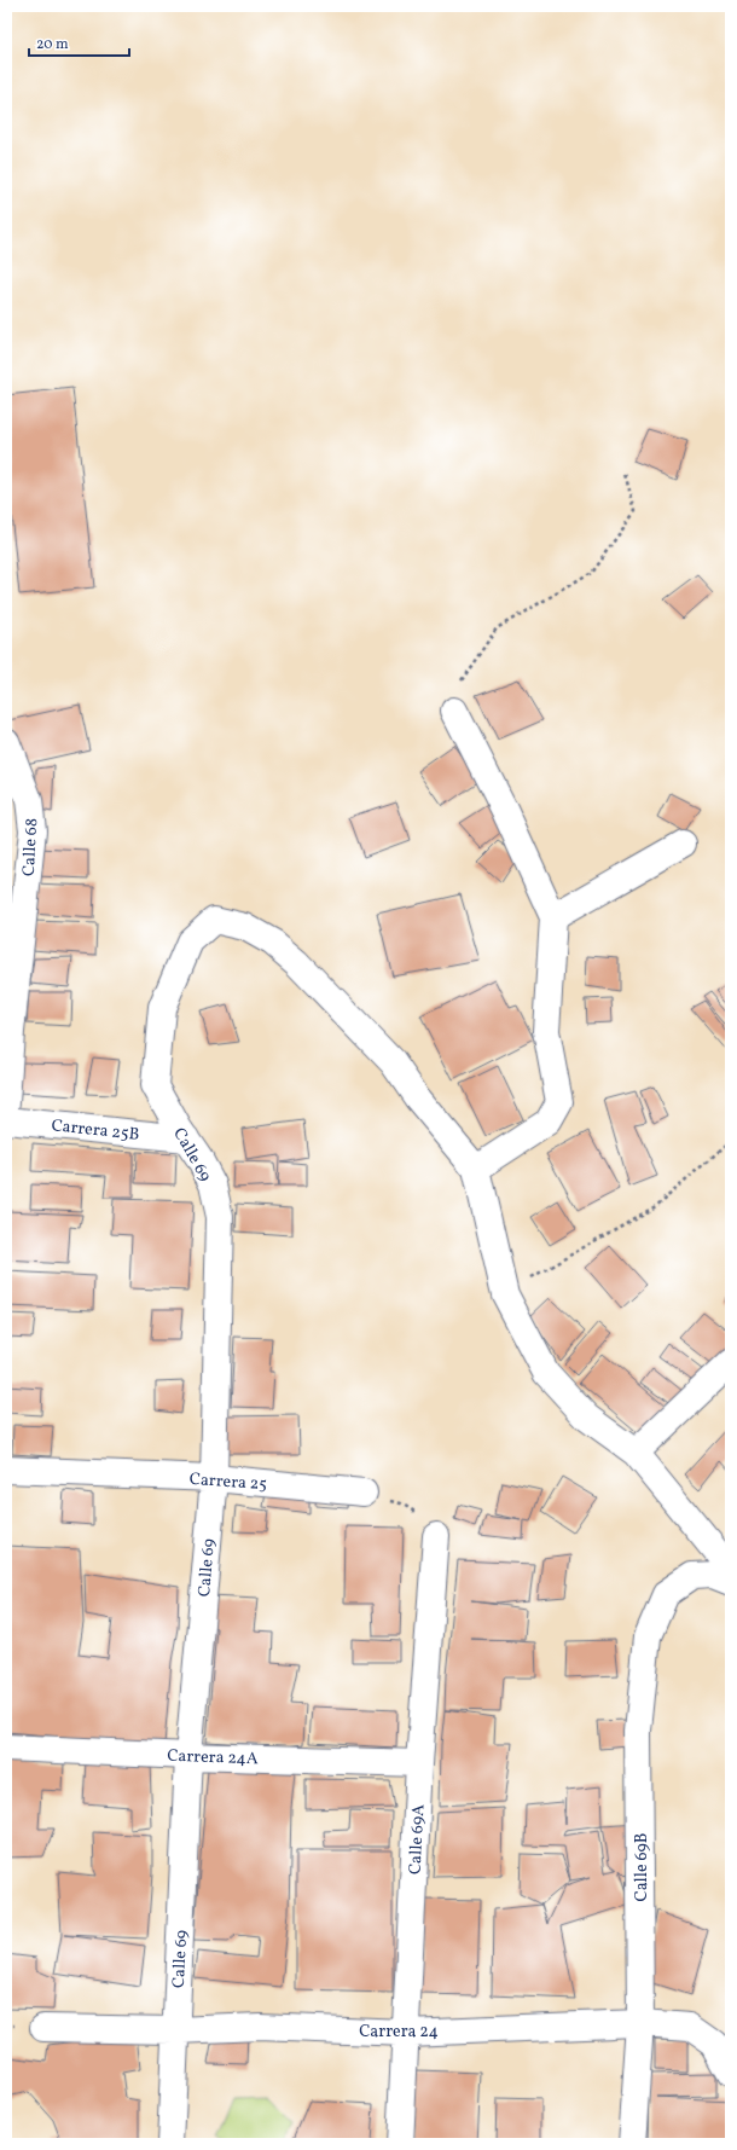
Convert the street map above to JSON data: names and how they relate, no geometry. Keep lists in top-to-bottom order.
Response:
{
  "streets": {
    "street": [
      "Calle 68",
      "Carrera 25B",
      "Calle 69",
      "Carrera 25",
      "Carrera 24A",
      "Calle 69A",
      "Calle 69B",
      "Carrera 24"
    ]
  },
  "crossings": [
    ["Carrera 25B", "Calle 69"],
    ["Calle 69", "Carrera 25"],
    ["Calle 69", "Carrera 24A"],
    ["Calle 69", "Carrera 24"],
    ["Carrera 24A", "Calle 69A"],
    ["Calle 69A", "Carrera 24"],
    ["Calle 69B", "Carrera 24"]
  ],
  "scale_bar": "20 m"
}
